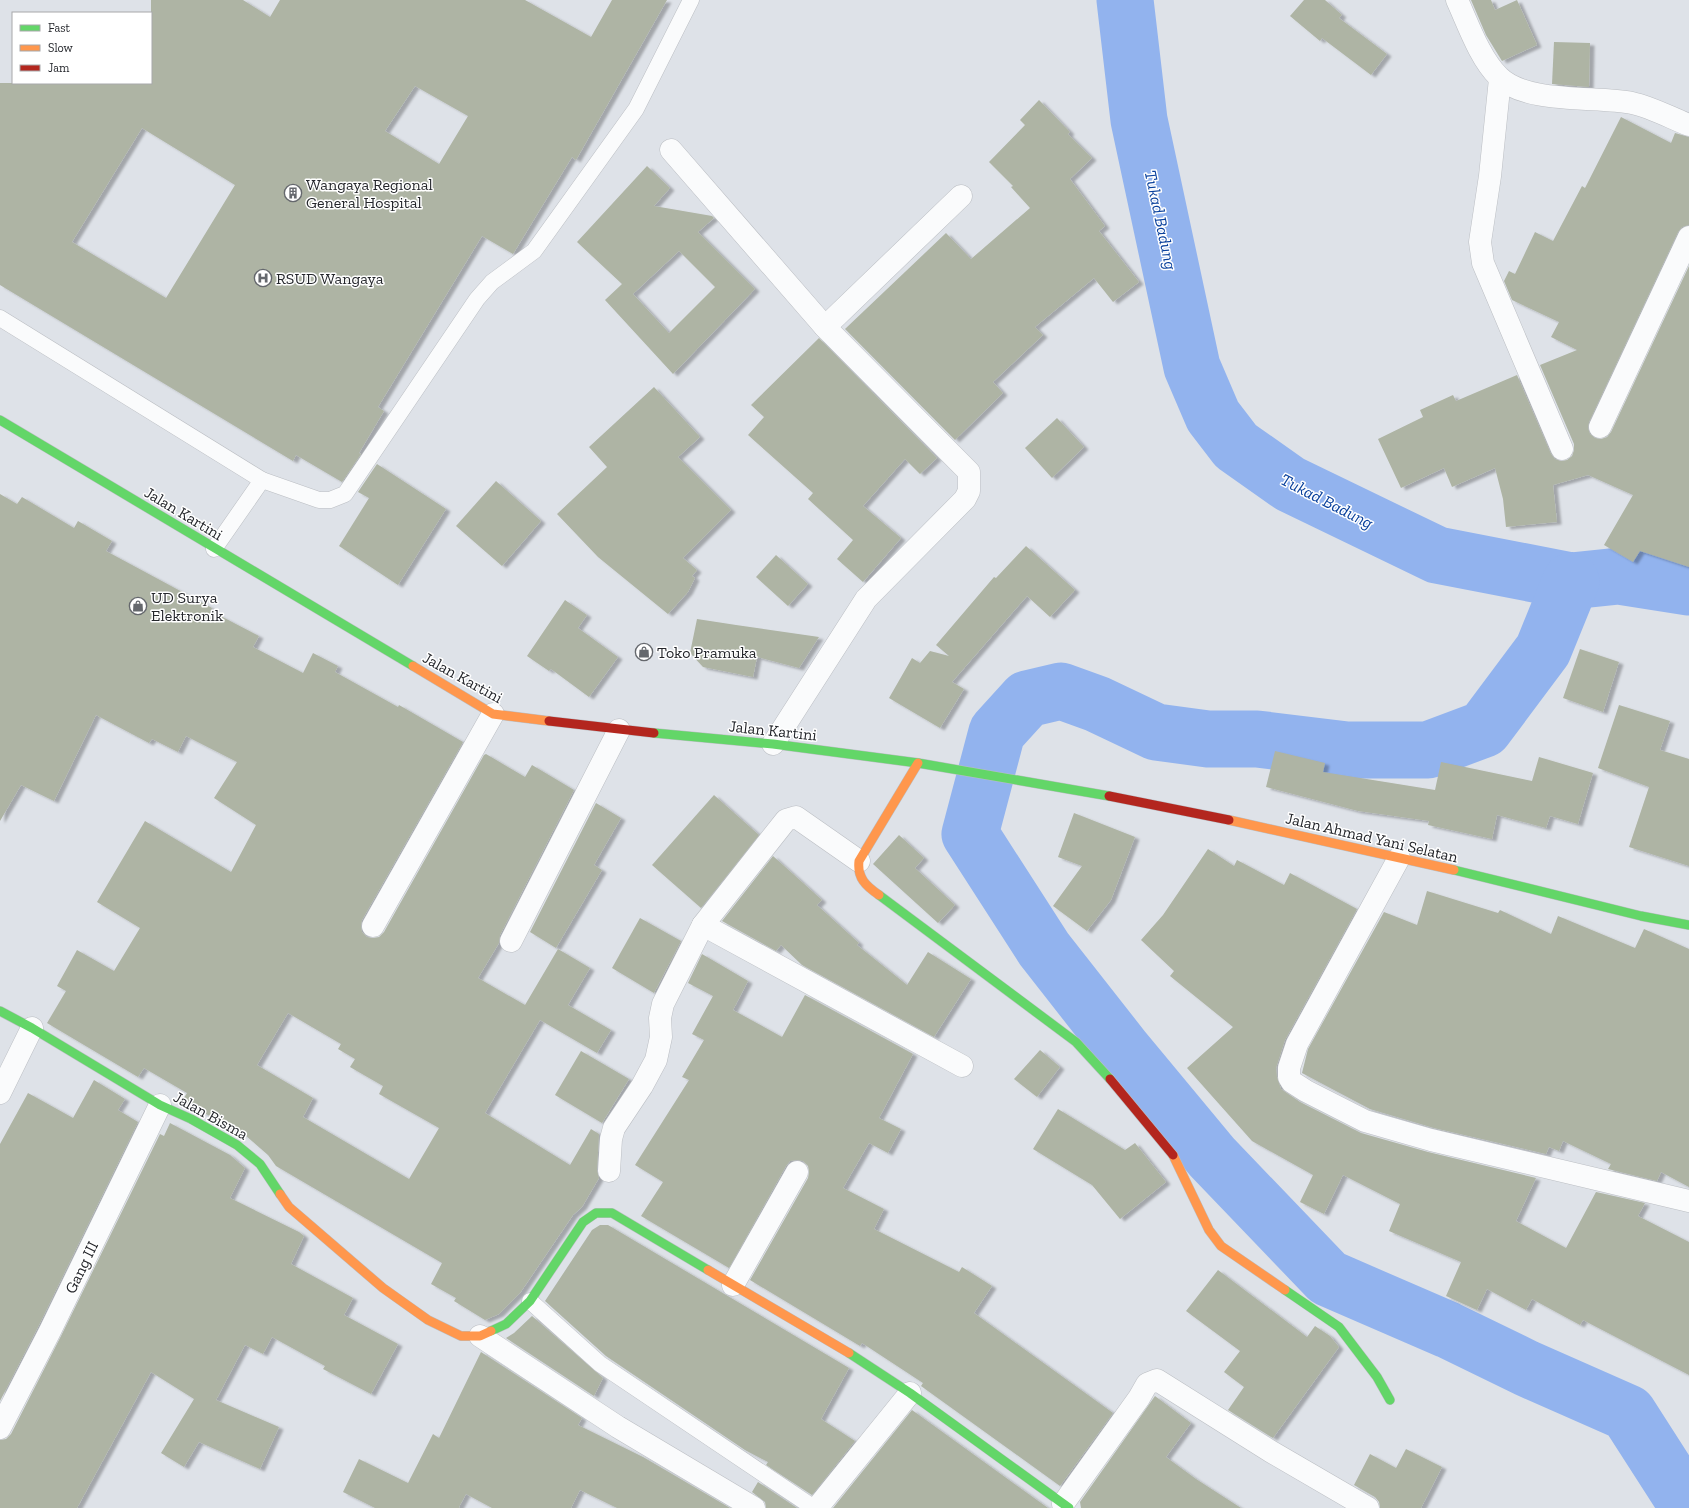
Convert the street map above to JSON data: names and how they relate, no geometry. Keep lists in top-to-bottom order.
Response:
{
  "streets": {
    "street": [
      "Jalan Kartini",
      "Jalan Ahmad Yani Selatan",
      "Jalan Bisma",
      "Gang III"
    ]
  },
  "crossings": [
    ["Jalan Kartini", "Jalan Ahmad Yani Selatan"],
    ["Jalan Bisma", "Gang III"]
  ],
  "water": ["Tukad Badung"],
  "places": {
    "building": ["Wangaya Regional General Hospital"],
    "hospital": ["RSUD Wangaya"],
    "shop": ["UD Surya Elektronik", "Toko Pramuka"]
  },
  "legend": ["Fast", "Slow", "Jam"]
}
